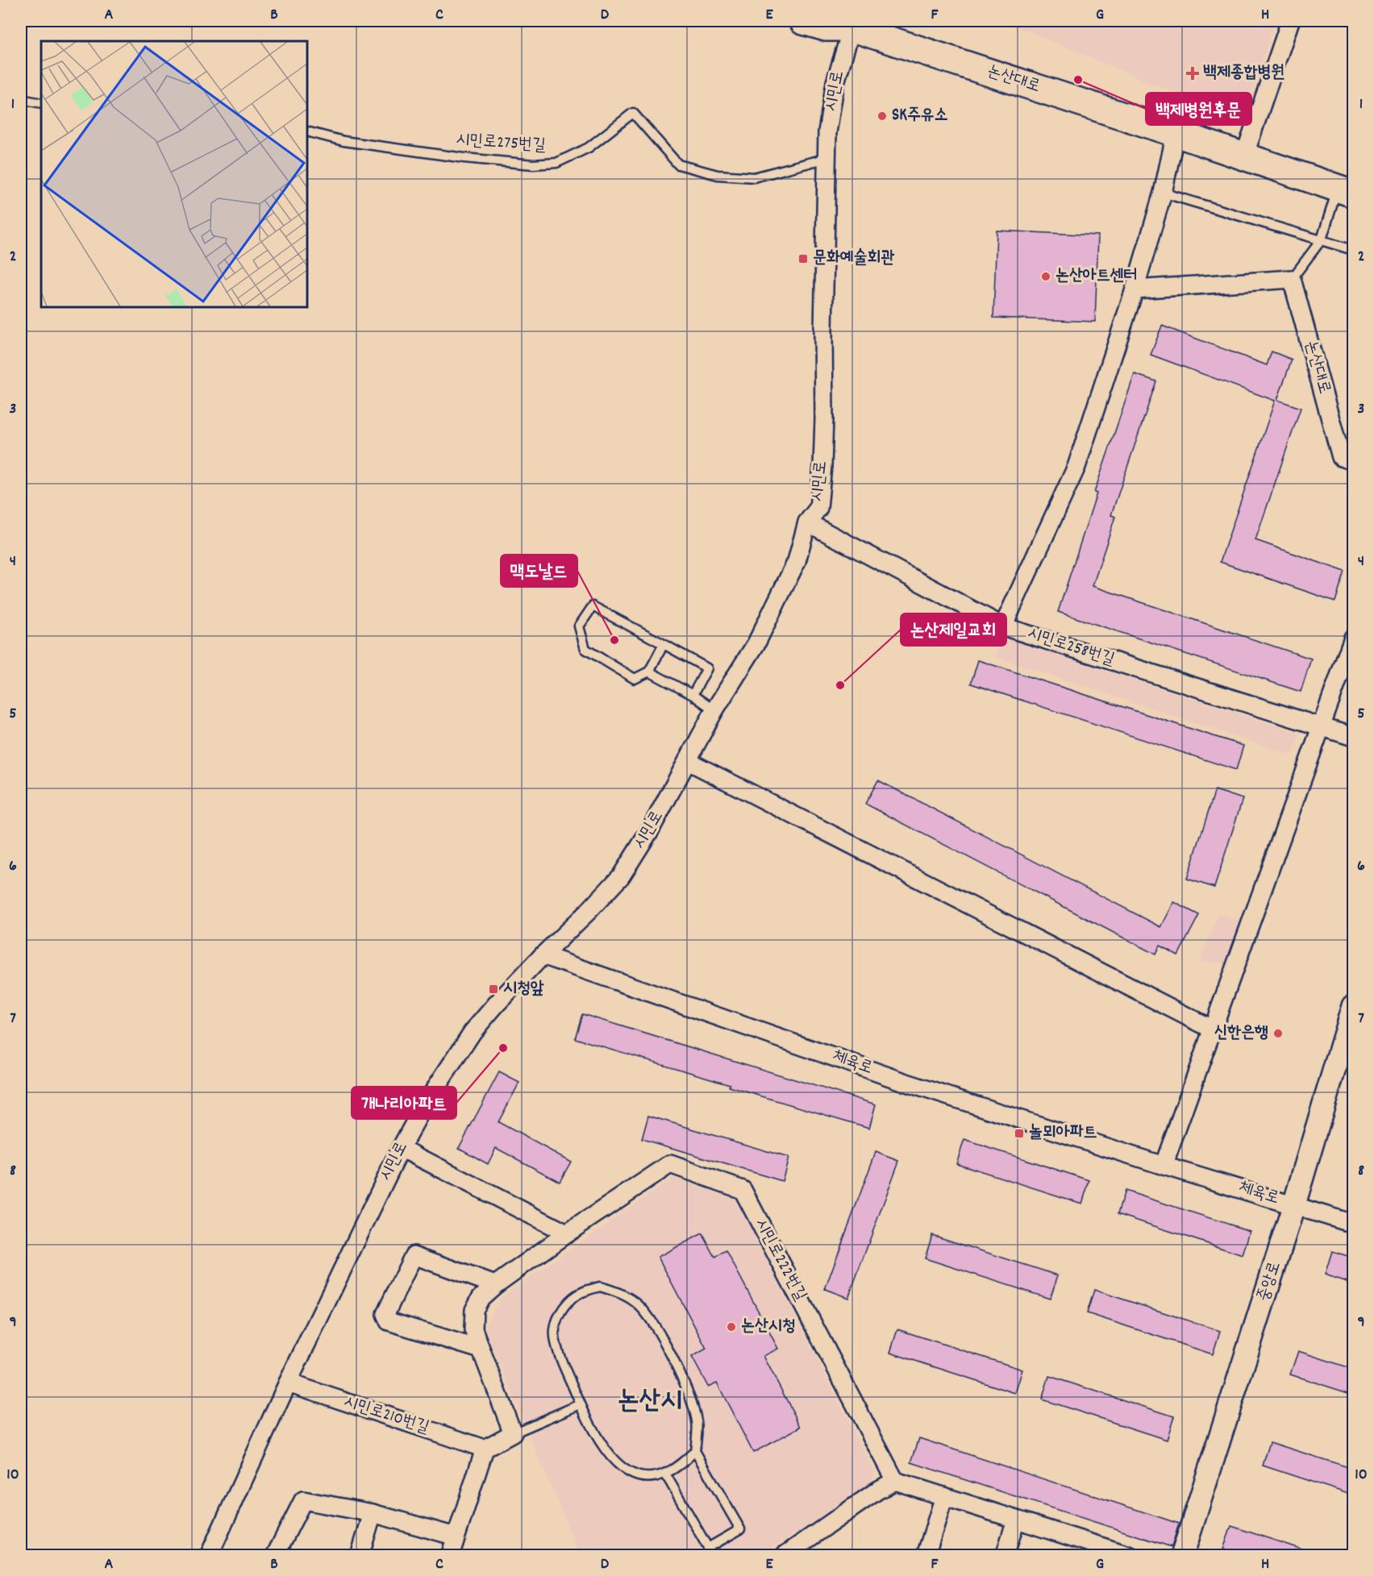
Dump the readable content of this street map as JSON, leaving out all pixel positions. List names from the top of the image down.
{
  "streets": {
    "main road": ["논산대로"],
    "street": [
      "시민로",
      "시민로258번길",
      "체육로",
      "시민로222번길",
      "중앙로",
      "시민로210번길"
    ],
    "lane": ["시민로275번길"]
  },
  "crossings": [
    ["논산대로", "시민로"],
    ["시민로", "시민로275번길"],
    ["시민로", "시민로258번길"],
    ["시민로", "체육로"],
    ["시민로", "시민로210번길"],
    ["체육로", "중앙로"]
  ],
  "districts": ["논산시"],
  "places": {
    "health": ["백제종합병원"],
    "other": [
      "백제병원후문",
      "SK주유소",
      "논산아트센터",
      "맥도날드",
      "논산제일교회",
      "신한은행",
      "개나리아파트",
      "논산시청"
    ],
    "transit": ["문화예술회관", "시청앞", "놀뫼아파트"]
  },
  "grid": {
    "columns": [
      "A",
      "B",
      "C",
      "D",
      "E",
      "F",
      "G",
      "H"
    ],
    "rows": [
      "1",
      "2",
      "3",
      "4",
      "5",
      "6",
      "7",
      "8",
      "9",
      "10"
    ]
  }
}
